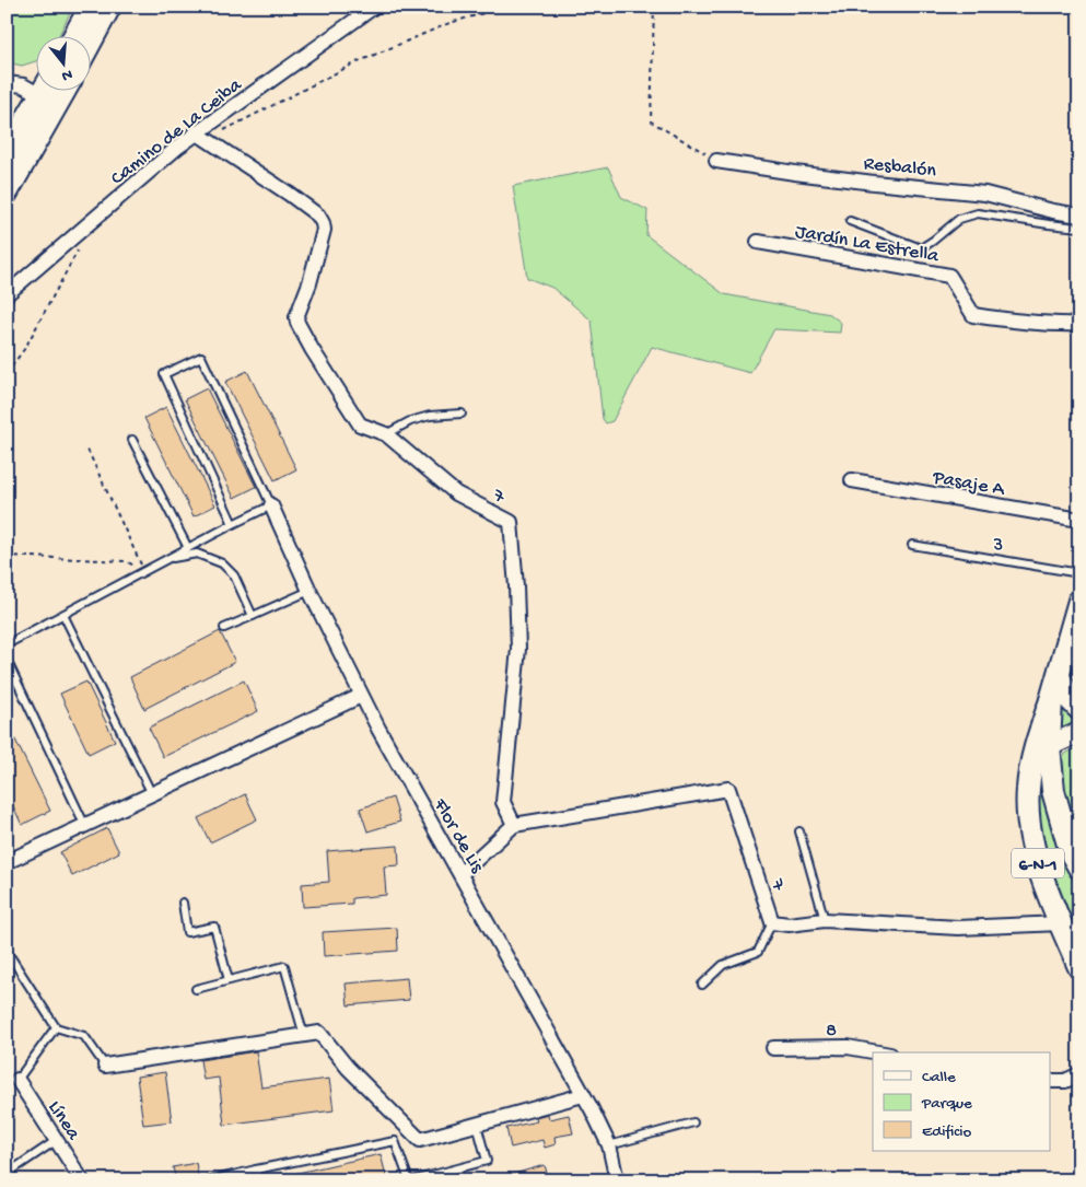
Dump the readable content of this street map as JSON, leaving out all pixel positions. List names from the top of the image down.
{
  "streets": {
    "main road": ["6-N-1"],
    "street": [
      "Camino de La Ceiba",
      "Resbalón",
      "Jardín La Estrella",
      "Pasaje A",
      "7",
      "Flor de Lis",
      "8",
      "Línea"
    ],
    "lane": ["3"]
  },
  "legend": ["Calle", "Parque", "Edificio"],
  "north": "bottom"
}
